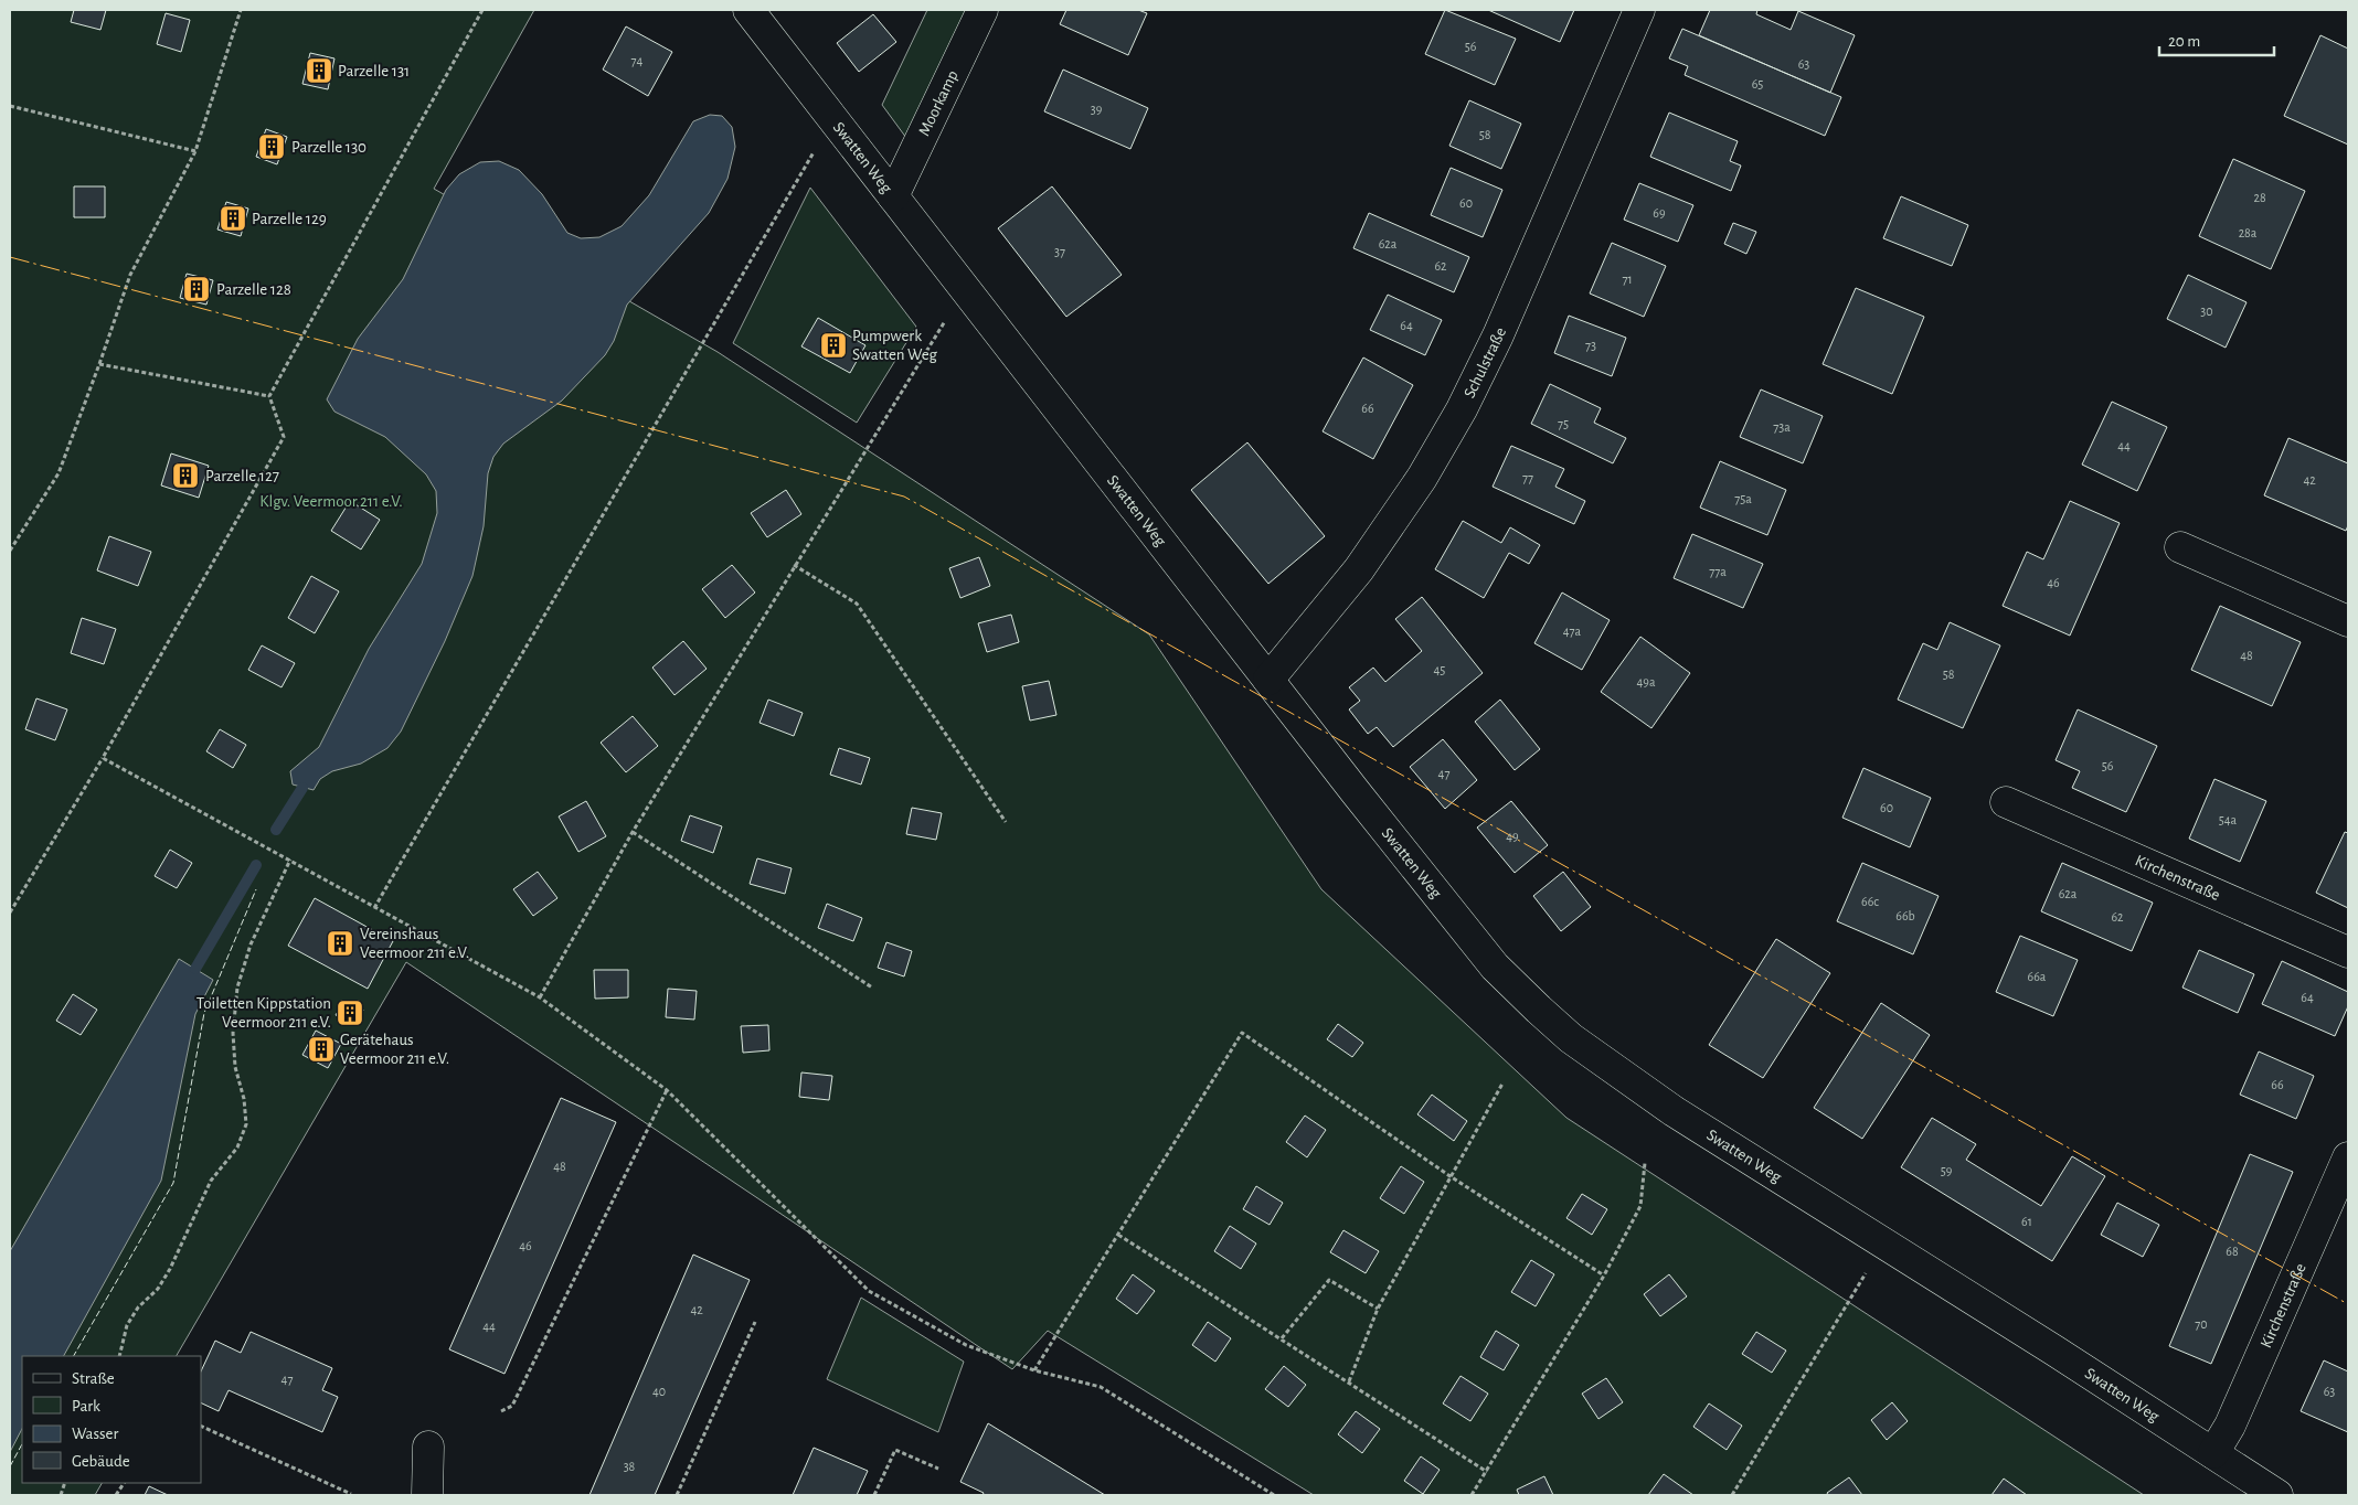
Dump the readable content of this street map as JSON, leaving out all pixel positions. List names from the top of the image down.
{
  "streets": {
    "street": [
      "Moorkamp",
      "Swatten Weg",
      "Schulstraße",
      "Kirchenstraße"
    ]
  },
  "crossings": [
    ["Moorkamp", "Swatten Weg"],
    ["Swatten Weg", "Schulstraße"],
    ["Swatten Weg", "Kirchenstraße"]
  ],
  "parks": ["Klgv. Veermoor 211 e.V."],
  "places": {
    "building": [
      "Parzelle 131",
      "Parzelle 130",
      "Parzelle 129",
      "Parzelle 128",
      "Pumpwerk Swatten Weg",
      "Parzelle 127",
      "Vereinshaus Veermoor 211 e.V.",
      "Toiletten Kippstation Veermoor 211 e.V.",
      "Gerätehaus Veermoor 211 e.V."
    ]
  },
  "house_numbers": [
    "56",
    "74",
    "63",
    "65",
    "39",
    "58",
    "28",
    "60",
    "69",
    "28a",
    "62a",
    "37",
    "62",
    "71",
    "30",
    "64",
    "73",
    "66",
    "75",
    "73a",
    "44",
    "77",
    "42",
    "75a",
    "77a",
    "46",
    "47a",
    "48",
    "45",
    "58",
    "49a",
    "56",
    "47",
    "60",
    "54a",
    "49",
    "62a",
    "66c",
    "66b",
    "62",
    "66a",
    "64",
    "66",
    "48",
    "59",
    "61",
    "46",
    "68",
    "42",
    "70",
    "44",
    "47",
    "40",
    "63",
    "38"
  ],
  "legend": [
    "Straße",
    "Park",
    "Wasser",
    "Gebäude"
  ],
  "scale_bar": "20 m"
}
